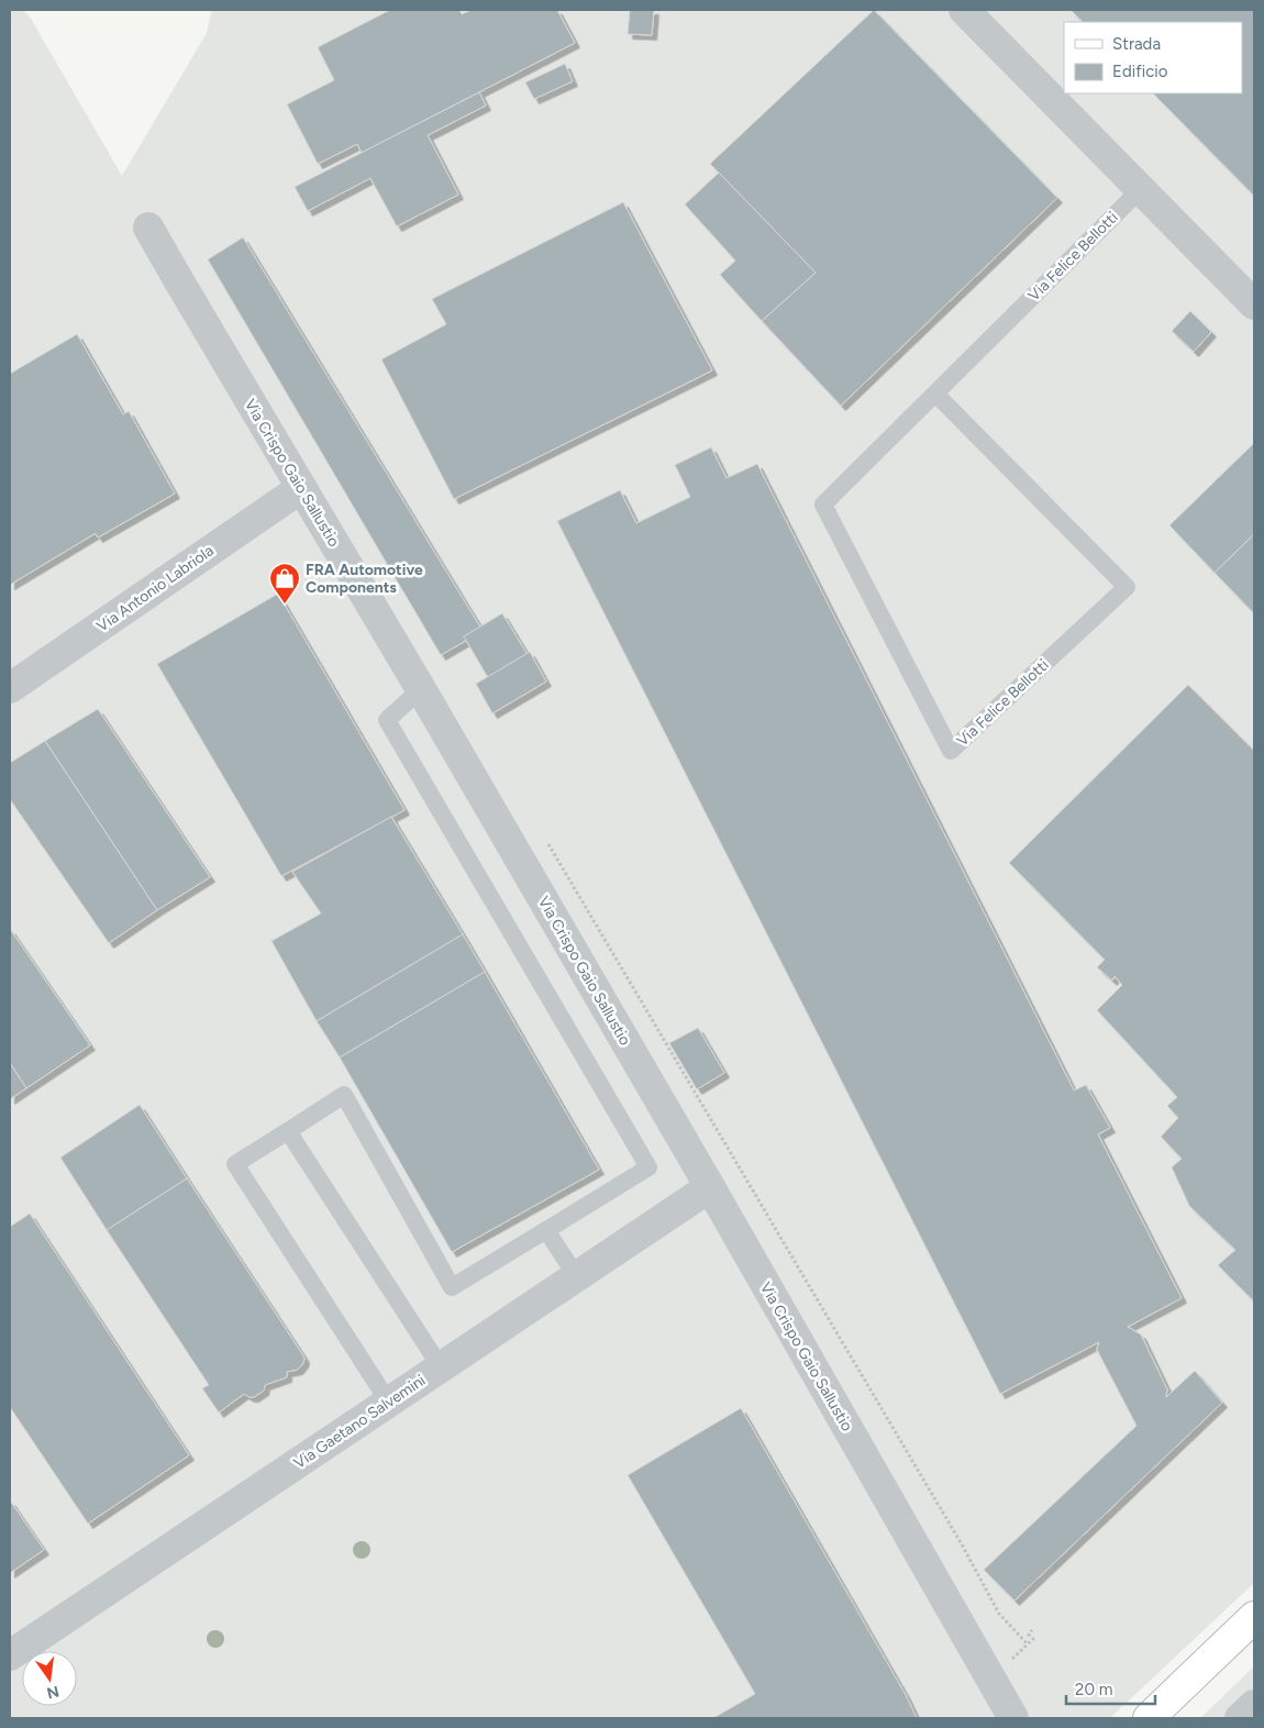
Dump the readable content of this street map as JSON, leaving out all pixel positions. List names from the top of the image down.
{
  "streets": {
    "street": ["Via Crispo Gaio Sallustio", "Via Antonio Labriola", "Via Gaetano Salvemini"],
    "lane": ["Via Felice Bellotti"]
  },
  "crossings": [
    ["Via Crispo Gaio Sallustio", "Via Antonio Labriola"],
    ["Via Crispo Gaio Sallustio", "Via Gaetano Salvemini"]
  ],
  "places": {
    "shop": ["FRA Automotive Components"]
  },
  "legend": ["Strada", "Edificio"],
  "scale_bar": "20 m",
  "north": "bottom"
}
